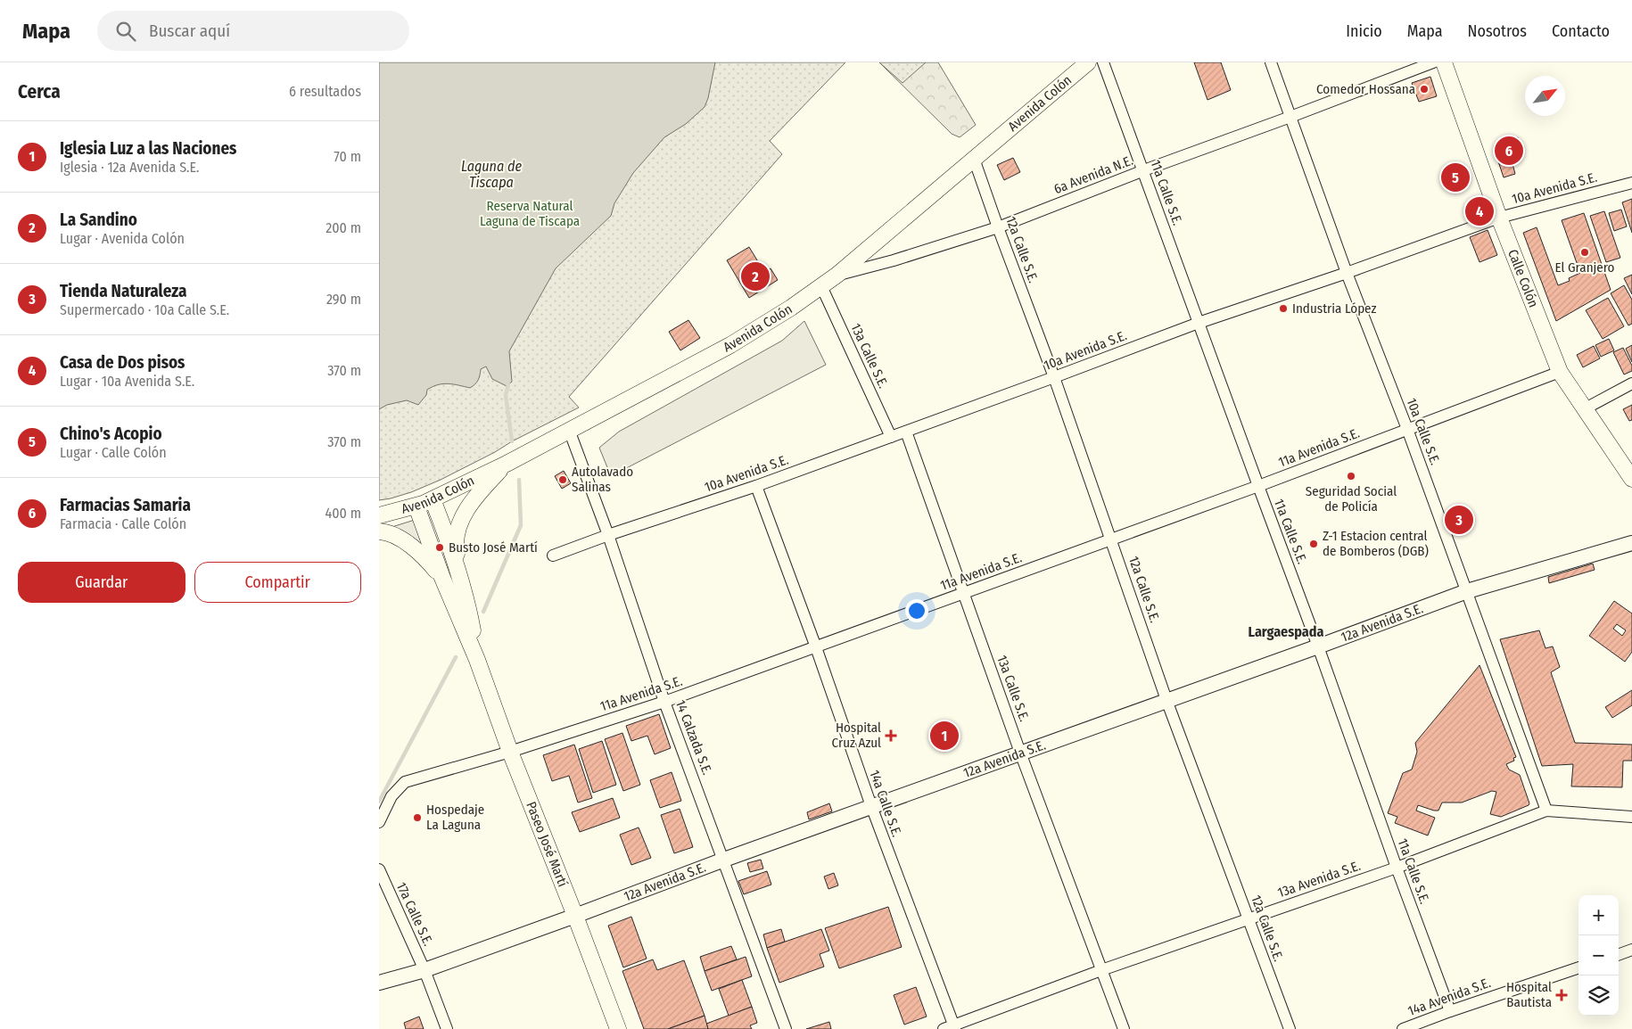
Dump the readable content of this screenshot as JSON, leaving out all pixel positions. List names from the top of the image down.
{
  "streets": {
    "main road": ["Avenida Colón", "Calle Colón", "Paseo José Martí"],
    "street": [
      "6a Avenida N.E.",
      "10a Avenida S.E.",
      "11a Calle S.E.",
      "12a Calle S.E.",
      "13a Calle S.E.",
      "10a Calle S.E.",
      "11a Avenida S.E.",
      "12a Avenida S.E.",
      "14 Calzada S.E.",
      "14a Calle S.E.",
      "13a Avenida S.E.",
      "17a Calle S.E.",
      "14a Avenida S.E."
    ]
  },
  "crossings": [
    ["Avenida Colón", "6a Avenida N.E."],
    ["Avenida Colón", "12a Calle S.E."],
    ["Avenida Colón", "13a Calle S.E."],
    ["Avenida Colón", "14 Calzada S.E."],
    ["Avenida Colón", "Paseo José Martí"],
    ["6a Avenida N.E.", "11a Calle S.E."],
    ["6a Avenida N.E.", "12a Calle S.E."],
    ["6a Avenida N.E.", "10a Calle S.E."],
    ["10a Avenida S.E.", "11a Calle S.E."],
    ["10a Avenida S.E.", "12a Calle S.E."],
    ["10a Avenida S.E.", "Calle Colón"],
    ["10a Avenida S.E.", "13a Calle S.E."],
    ["10a Avenida S.E.", "10a Calle S.E."],
    ["10a Avenida S.E.", "14 Calzada S.E."],
    ["10a Avenida S.E.", "14a Calle S.E."],
    ["11a Calle S.E.", "11a Avenida S.E."],
    ["11a Calle S.E.", "12a Avenida S.E."],
    ["11a Calle S.E.", "13a Avenida S.E."],
    ["11a Calle S.E.", "14a Avenida S.E."],
    ["12a Calle S.E.", "11a Avenida S.E."],
    ["12a Calle S.E.", "12a Avenida S.E."],
    ["12a Calle S.E.", "13a Avenida S.E."],
    ["Calle Colón", "11a Avenida S.E."],
    ["13a Calle S.E.", "11a Avenida S.E."],
    ["13a Calle S.E.", "12a Avenida S.E."],
    ["13a Calle S.E.", "13a Avenida S.E."],
    ["10a Calle S.E.", "11a Avenida S.E."],
    ["10a Calle S.E.", "12a Avenida S.E."],
    ["10a Calle S.E.", "13a Avenida S.E."],
    ["11a Avenida S.E.", "14 Calzada S.E."],
    ["11a Avenida S.E.", "14a Calle S.E."],
    ["11a Avenida S.E.", "Paseo José Martí"],
    ["12a Avenida S.E.", "14 Calzada S.E."],
    ["12a Avenida S.E.", "14a Calle S.E."],
    ["12a Avenida S.E.", "Paseo José Martí"],
    ["12a Avenida S.E.", "17a Calle S.E."],
    ["14a Calle S.E.", "13a Avenida S.E."]
  ],
  "districts": ["Largaespada"],
  "water": ["Laguna de Tiscapa"],
  "parks": ["Reserva Natural Laguna de Tiscapa"],
  "places": {
    "other": [
      "Comedor Hossana",
      "El Granjero",
      "Industria López",
      "Seguridad Social de Policía",
      "Autolavado Salinas",
      "Z-1 Estacion central de Bomberos (DGB)",
      "Busto José Martí",
      "Hospedaje La Laguna"
    ],
    "health": ["Hospital Cruz Azul", "Hospital Bautista"]
  },
  "north": "top right",
  "page": {
    "header": "Mapa",
    "search": "Buscar aquí",
    "nav": [
      "Inicio",
      "Mapa",
      "Nosotros",
      "Contacto"
    ],
    "heading": ["Cerca", "6 resultados"],
    "list": [
      {
        "mark": "1",
        "name": "Iglesia Luz a las Naciones",
        "note": "Iglesia · 12a Avenida S.E.",
        "value": "70 m"
      },
      {
        "mark": "2",
        "name": "La Sandino",
        "note": "Lugar · Avenida Colón",
        "value": "200 m"
      },
      {
        "mark": "3",
        "name": "Tienda Naturaleza",
        "note": "Supermercado · 10a Calle S.E.",
        "value": "290 m"
      },
      {
        "mark": "4",
        "name": "Casa de Dos pisos",
        "note": "Lugar · 10a Avenida S.E.",
        "value": "370 m"
      },
      {
        "mark": "5",
        "name": "Chino's Acopio",
        "note": "Lugar · Calle Colón",
        "value": "370 m"
      },
      {
        "mark": "6",
        "name": "Farmacias Samaria",
        "note": "Farmacia · Calle Colón",
        "value": "400 m"
      }
    ],
    "pins": [
      "6",
      "5",
      "4",
      "2",
      "3",
      "1"
    ],
    "buttons": ["Guardar", "Compartir"],
    "map_buttons": ["+", "−"]
  }
}
